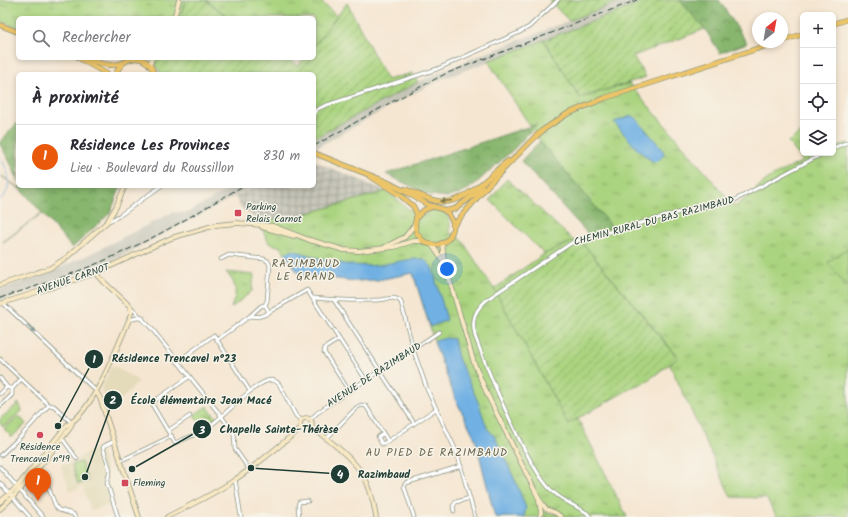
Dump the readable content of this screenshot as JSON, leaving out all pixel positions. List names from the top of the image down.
{
  "streets": {
    "street": ["CHEMIN RURAL DU BAS RAZIMBAUD", "AVENUE CARNOT", "AVENUE DE RAZIMBAUD"]
  },
  "districts": ["RAZIMBAUD LE GRAND", "AU PIED DE RAZIMBAUD"],
  "places": {
    "transit": ["Parking Relais Carnot", "Fleming"],
    "other": [
      "Résidence Trencavel n°23",
      "Résidence Trencavel n°19",
      "Razimbaud",
      "Chapelle Sainte-Thérèse",
      "École élémentaire Jean Macé"
    ]
  },
  "north": "top right",
  "page": {
    "map_buttons": ["+", "−"],
    "search": "Rechercher",
    "heading": "À proximité",
    "list": [
      {
        "mark": "1",
        "name": "Résidence Les Provinces",
        "note": "Lieu · Boulevard du Roussillon",
        "value": "830 m"
      }
    ],
    "pins": "1"
  }
}
